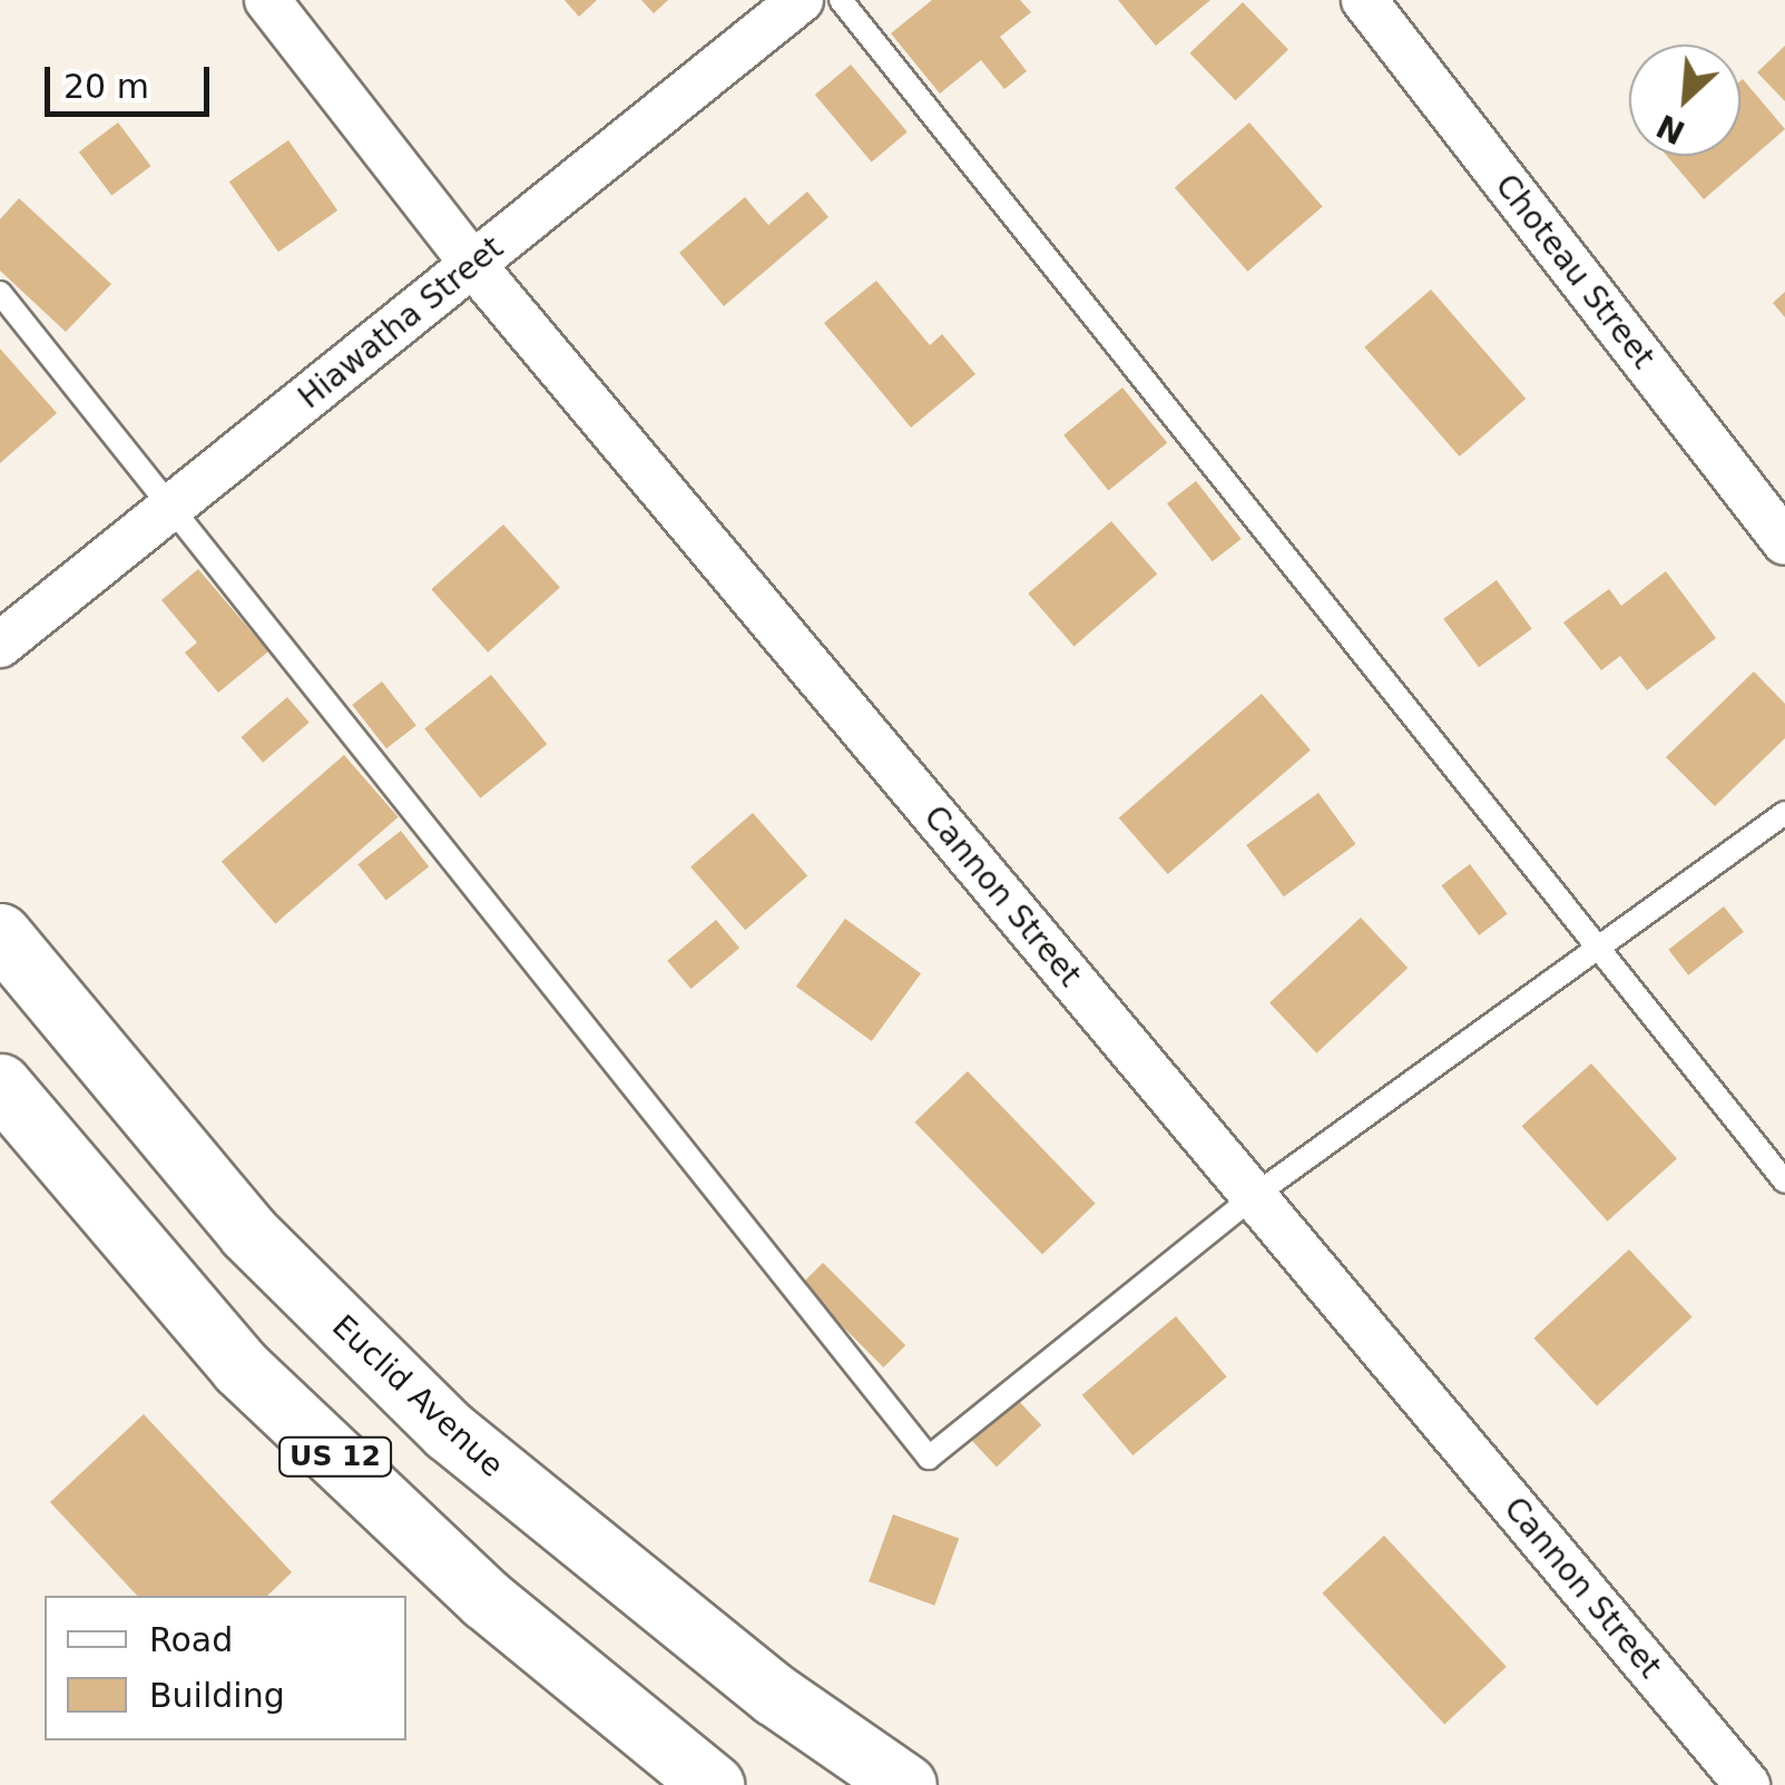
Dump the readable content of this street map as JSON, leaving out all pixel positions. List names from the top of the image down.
{
  "streets": {
    "highway": ["Euclid Avenue", "US 12"],
    "street": ["Choteau Street", "Hiawatha Street", "Cannon Street"]
  },
  "crossings": [
    ["Hiawatha Street", "Cannon Street"]
  ],
  "legend": ["Road", "Building"],
  "scale_bar": "20 m",
  "north": "bottom left"
}
